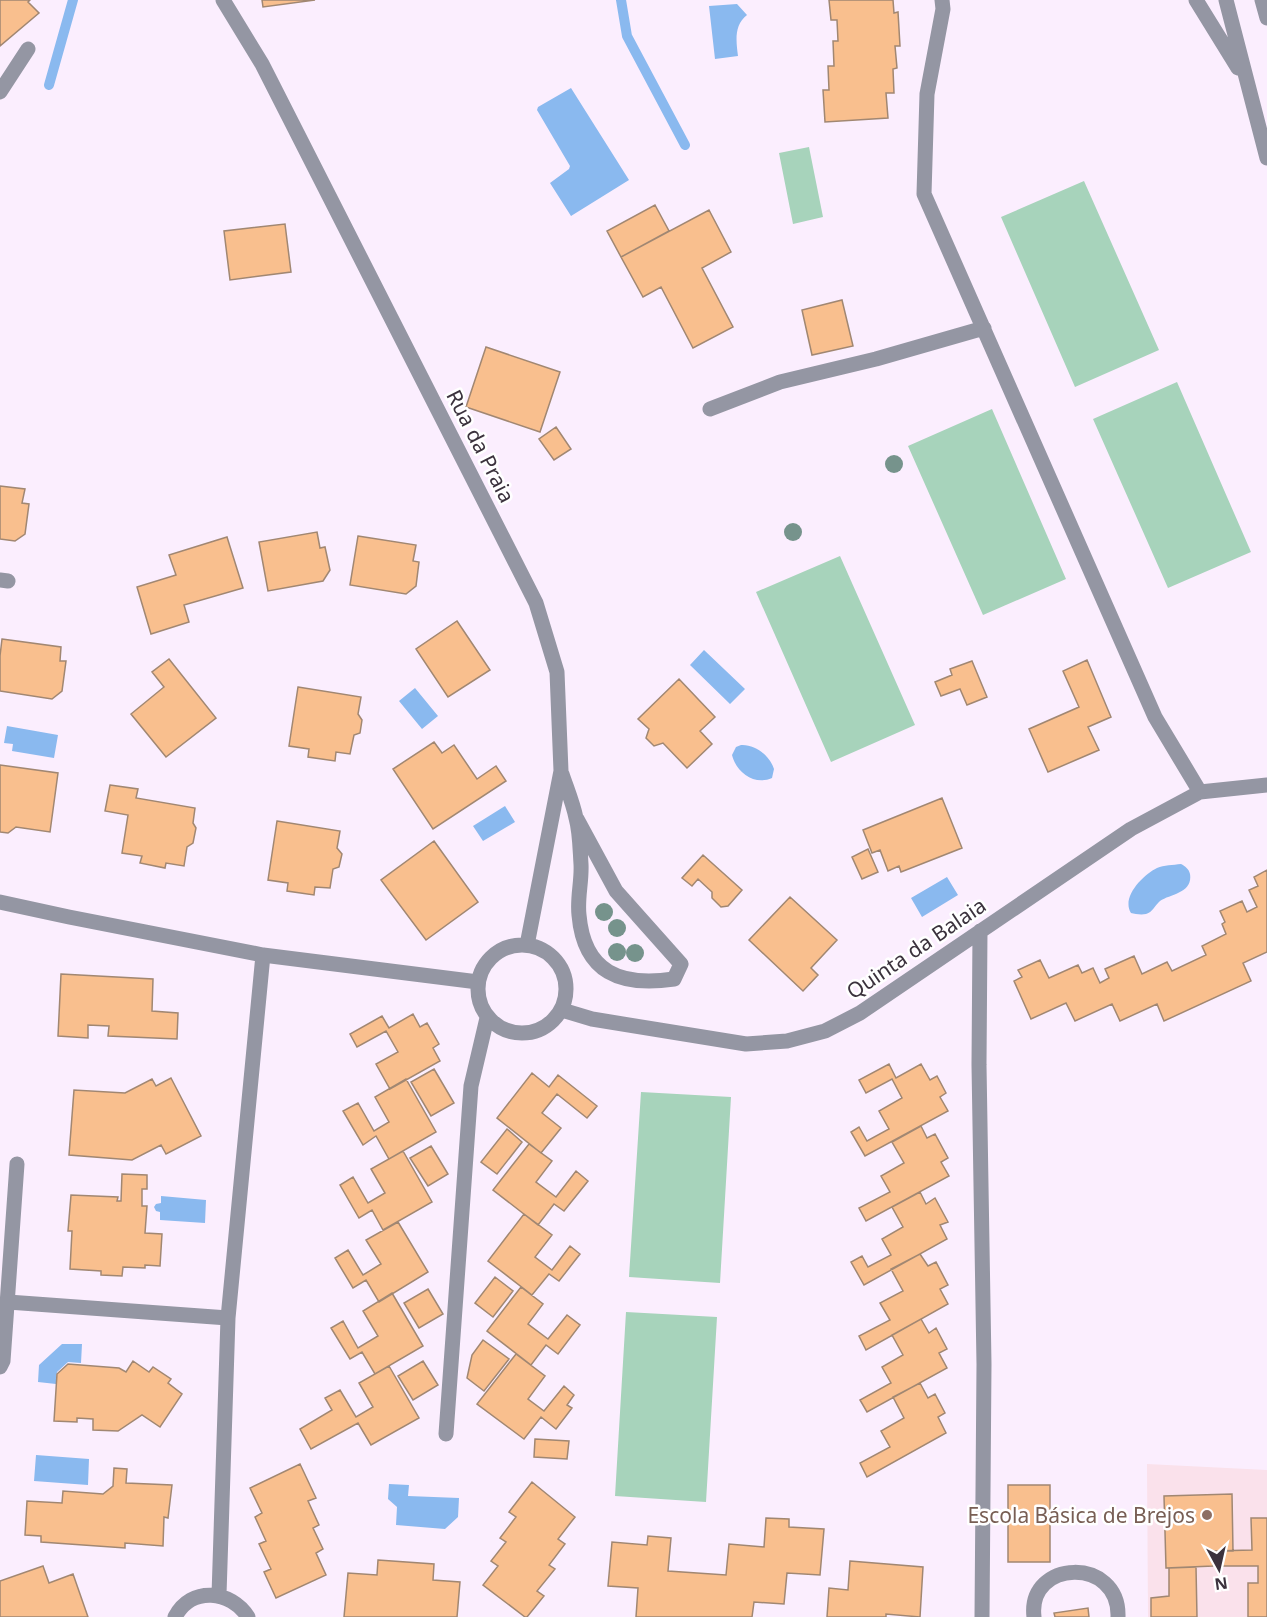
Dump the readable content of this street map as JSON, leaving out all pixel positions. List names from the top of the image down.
{
  "streets": {
    "street": ["Rua da Praia", "Quinta da Balaia"]
  },
  "crossings": [
    ["Rua da Praia", "Quinta da Balaia"]
  ],
  "places": ["Escola Básica de Brejos"],
  "north": "bottom"
}
